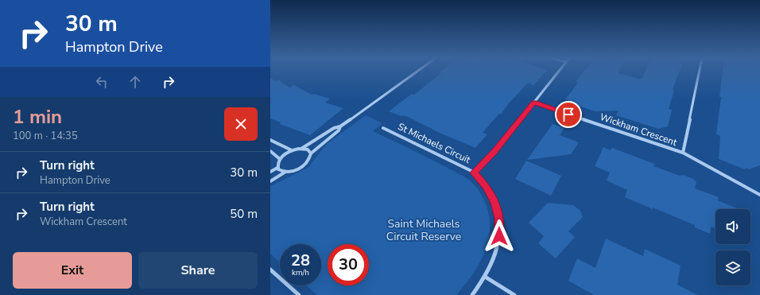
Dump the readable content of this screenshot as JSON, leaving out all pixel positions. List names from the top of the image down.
{
  "streets": {
    "street": ["Wickham Crescent", "St Michaels Circuit"]
  },
  "parks": ["Saint Michaels Circuit Reserve"],
  "page": {
    "turn": ["30 m", "Hampton Drive"],
    "heading": ["1 min", "100 m · 14:35"],
    "list": [
      {
        "name": "Turn right",
        "note": "Hampton Drive",
        "value": "30 m"
      },
      {
        "name": "Turn right",
        "note": "Wickham Crescent",
        "value": "50 m"
      }
    ],
    "speed": "28 km/h",
    "limit": "30",
    "buttons": ["Exit", "Share"]
  }
}
